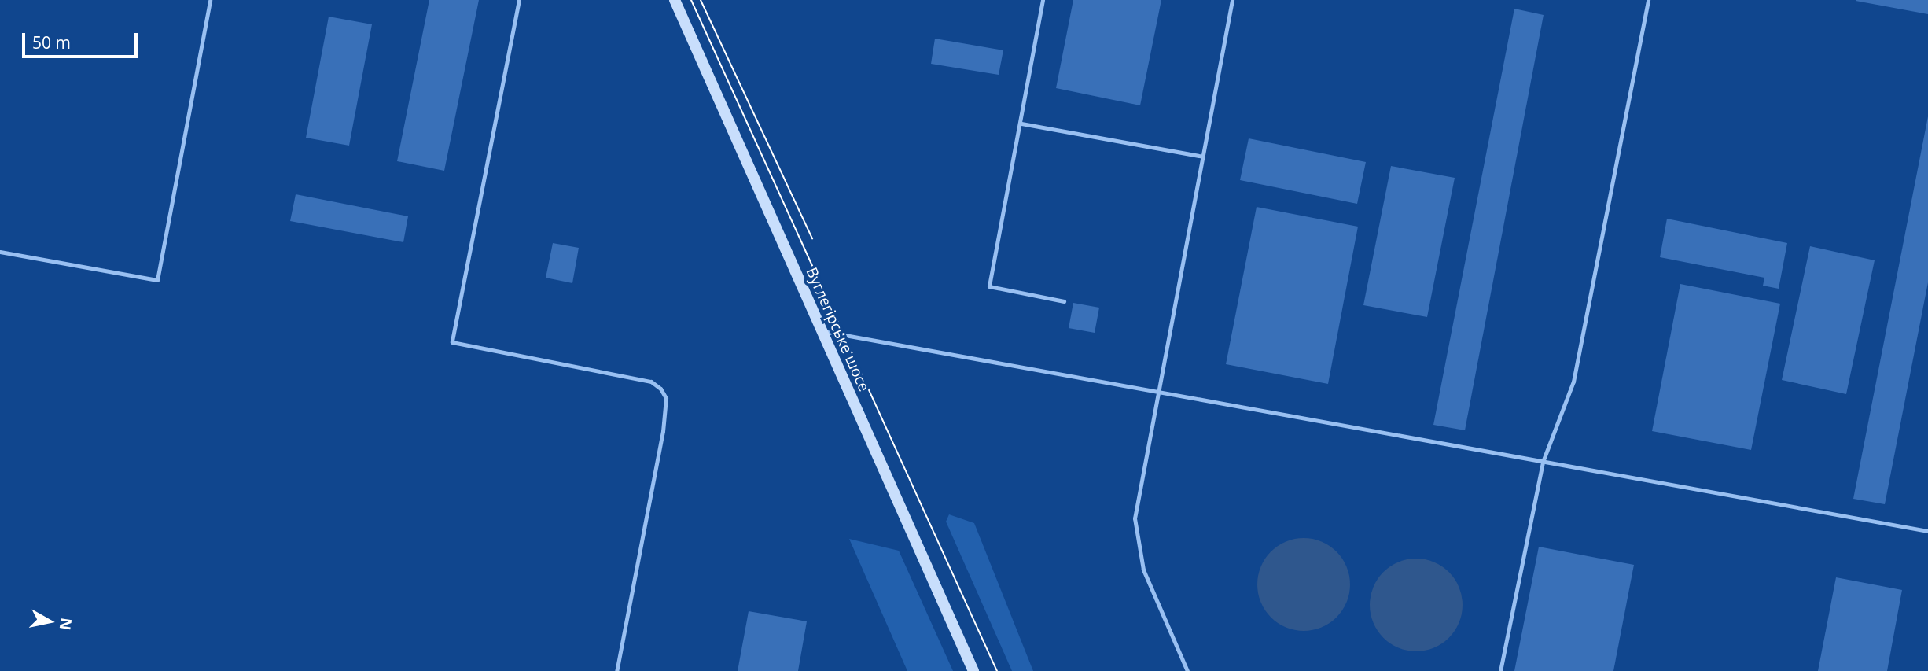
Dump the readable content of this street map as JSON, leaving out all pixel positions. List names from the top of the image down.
{
  "streets": {
    "street": ["Вуглегірське шосе"]
  },
  "scale_bar": "50 m",
  "north": "right"
}
